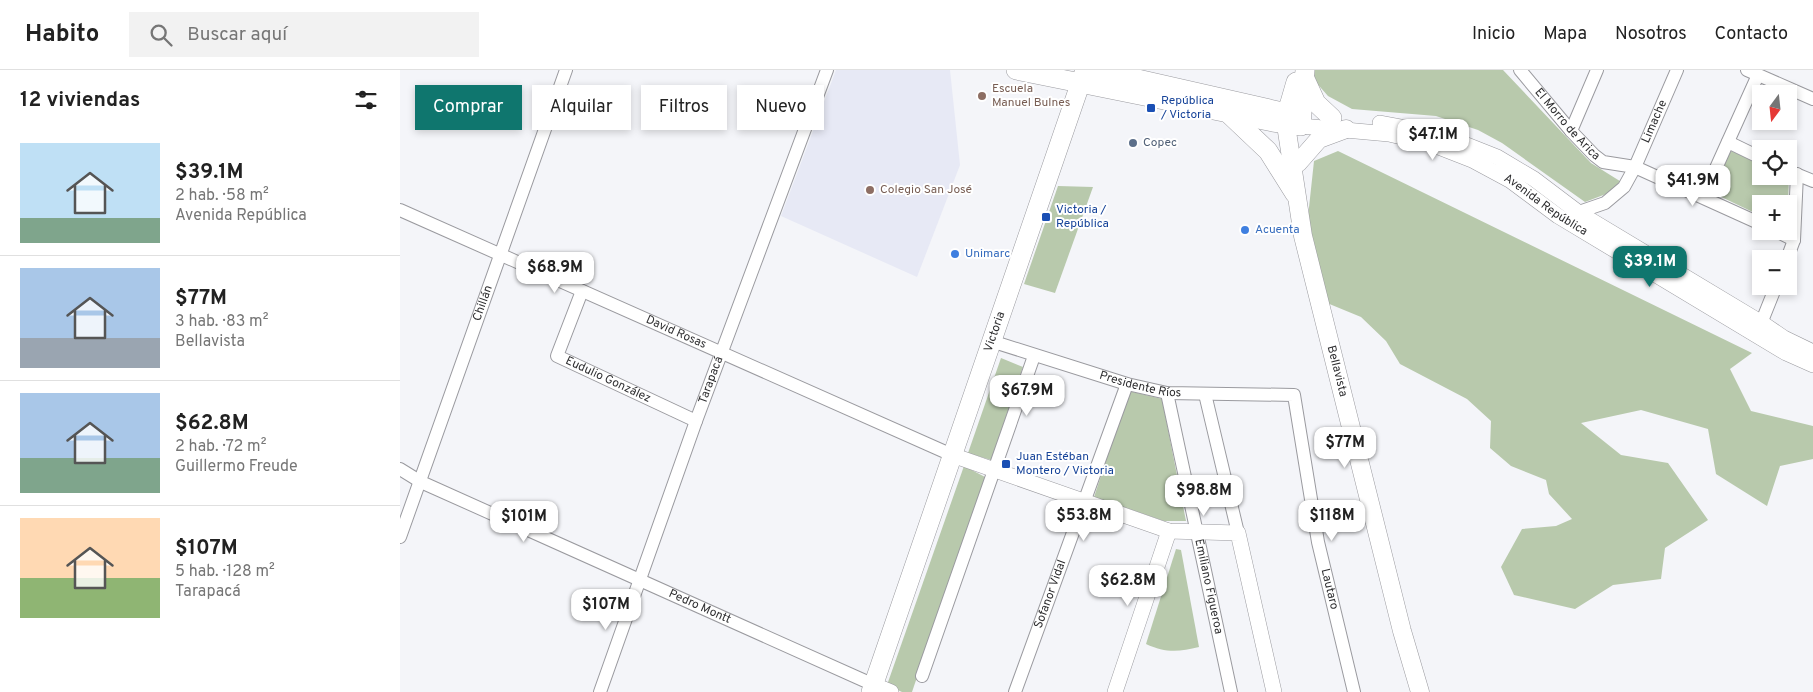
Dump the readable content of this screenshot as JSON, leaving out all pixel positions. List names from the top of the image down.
{
  "streets": {
    "main road": ["Avenida República", "Victoria", "Bellavista"],
    "street": [
      "Limache",
      "El Morro de Arica",
      "Chillán",
      "David Rosas",
      "Eudulio González",
      "Tarapacá",
      "Presidente Ríos",
      "Emiliano Figueroa",
      "Lautaro",
      "Sofanor Vidal",
      "Pedro Montt"
    ]
  },
  "crossings": [
    ["Limache", "El Morro de Arica"],
    ["Limache", "Avenida República"],
    ["Avenida República", "Victoria"],
    ["Avenida República", "Bellavista"],
    ["Chillán", "David Rosas"],
    ["Chillán", "Pedro Montt"],
    ["Victoria", "David Rosas"],
    ["Victoria", "Presidente Ríos"],
    ["Victoria", "Pedro Montt"],
    ["David Rosas", "Eudulio González"],
    ["David Rosas", "Tarapacá"],
    ["Eudulio González", "Tarapacá"],
    ["Tarapacá", "Pedro Montt"],
    ["Presidente Ríos", "Emiliano Figueroa"],
    ["Presidente Ríos", "Lautaro"],
    ["Presidente Ríos", "Sofanor Vidal"]
  ],
  "places": {
    "other": [
      "Escuela Manuel Bulnes",
      "Copec",
      "Colegio San José",
      "Acuenta",
      "Unimarc"
    ],
    "transit": ["República / Victoria", "Victoria / República", "Juan Estéban Montero / Victoria"]
  },
  "north": "bottom",
  "page": {
    "header": "Habito",
    "search": "Buscar aquí",
    "nav": [
      "Inicio",
      "Mapa",
      "Nosotros",
      "Contacto"
    ],
    "heading": "12 viviendas",
    "map_buttons": ["+", "−"],
    "chip": [
      "Comprar",
      "Alquilar",
      "Filtros",
      "Nuevo"
    ],
    "price": [
      "$47.1M",
      "$41.9M",
      "$39.1M",
      "$68.9M",
      "$67.9M",
      "$77M",
      "$98.8M",
      "$53.8M",
      "$118M",
      "$101M",
      "$62.8M",
      "$107M"
    ],
    "list": [
      {
        "name": "$39.1M",
        "note": "2 hab. · 58 m² · Avenida República"
      },
      {
        "name": "$77M",
        "note": "3 hab. · 83 m² · Bellavista"
      },
      {
        "name": "$62.8M",
        "note": "2 hab. · 72 m² · Guillermo Freude"
      },
      {
        "name": "$107M",
        "note": "5 hab. · 128 m² · Tarapacá"
      }
    ]
  }
}
